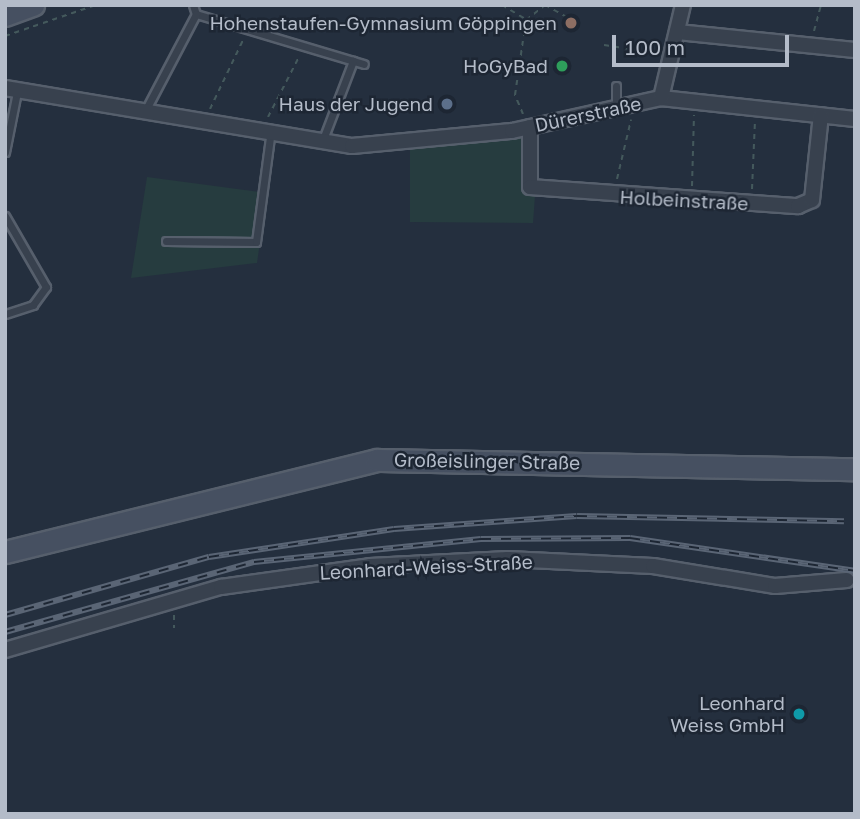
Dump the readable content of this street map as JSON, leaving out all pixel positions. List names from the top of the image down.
{
  "streets": {
    "main road": ["Großeislinger Straße"],
    "street": ["Dürerstraße", "Holbeinstraße", "Leonhard-Weiss-Straße"]
  },
  "crossings": [
    ["Dürerstraße", "Holbeinstraße"]
  ],
  "places": [
    "Hohenstaufen-Gymnasium Göppingen",
    "HoGyBad",
    "Haus der Jugend",
    "Leonhard Weiss GmbH"
  ],
  "scale_bar": "100 m"
}
